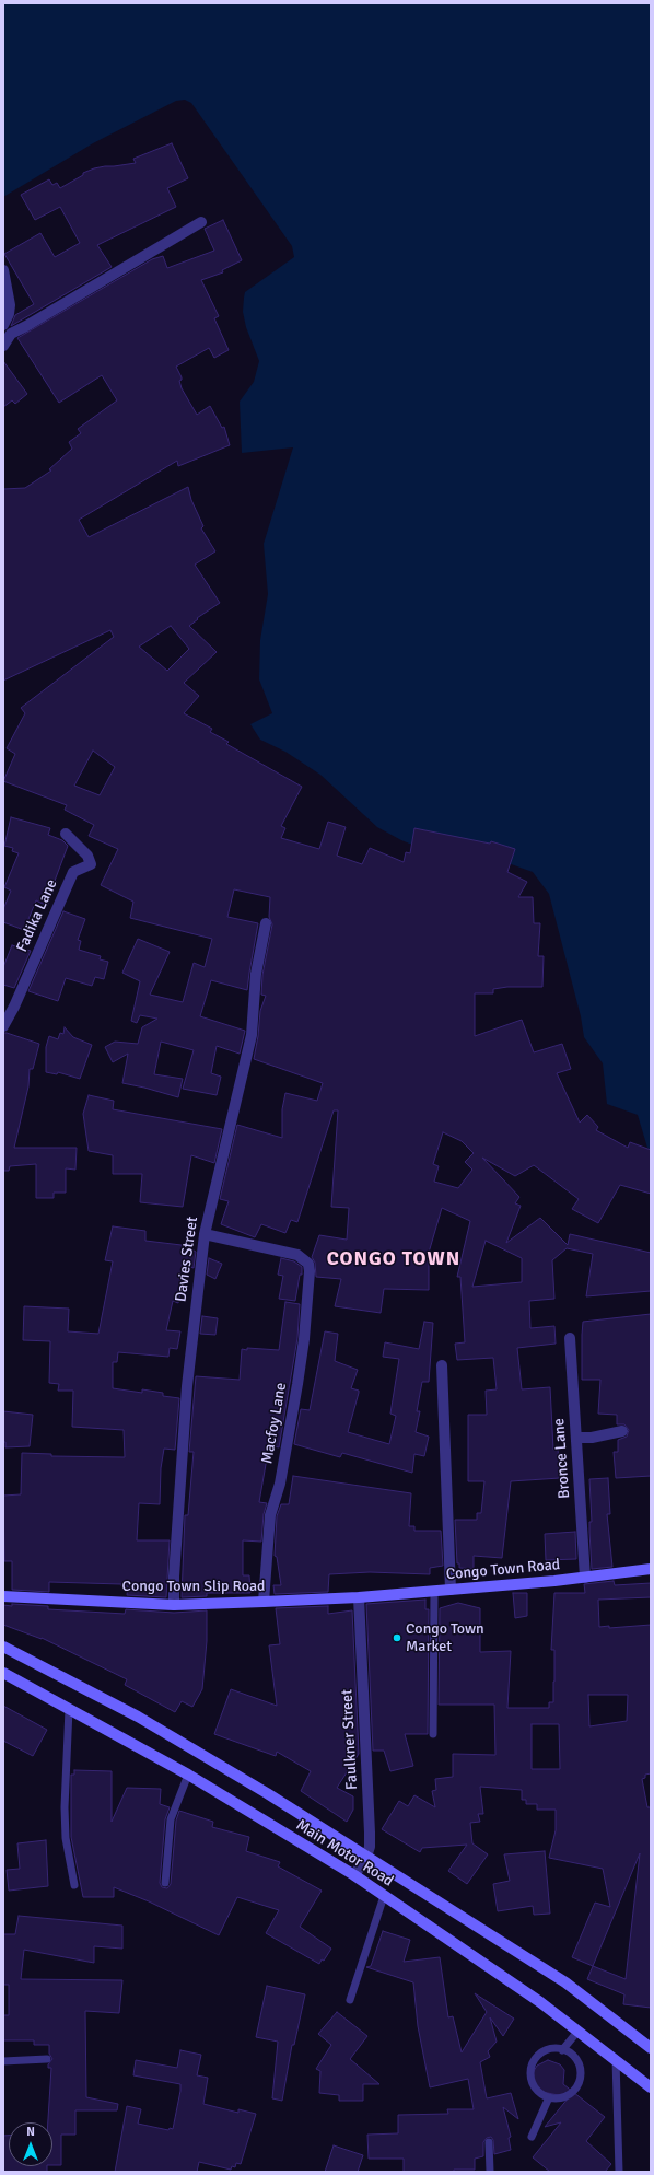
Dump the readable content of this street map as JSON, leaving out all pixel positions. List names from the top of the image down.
{
  "streets": {
    "main road": ["Congo Town Road", "Congo Town Slip Road", "Main Motor Road"],
    "street": [
      "Fadika Lane",
      "Davies Street",
      "Macfoy Lane",
      "Bronce Lane",
      "Faulkner Street"
    ]
  },
  "crossings": [
    ["Davies Street", "Macfoy Lane"],
    ["Davies Street", "Congo Town Slip Road"],
    ["Macfoy Lane", "Congo Town Slip Road"],
    ["Bronce Lane", "Congo Town Road"],
    ["Congo Town Road", "Congo Town Slip Road"],
    ["Congo Town Road", "Faulkner Street"],
    ["Congo Town Slip Road", "Faulkner Street"],
    ["Faulkner Street", "Main Motor Road"]
  ],
  "districts": ["CONGO TOWN"],
  "places": ["Congo Town Market"],
  "north": "top"
}
